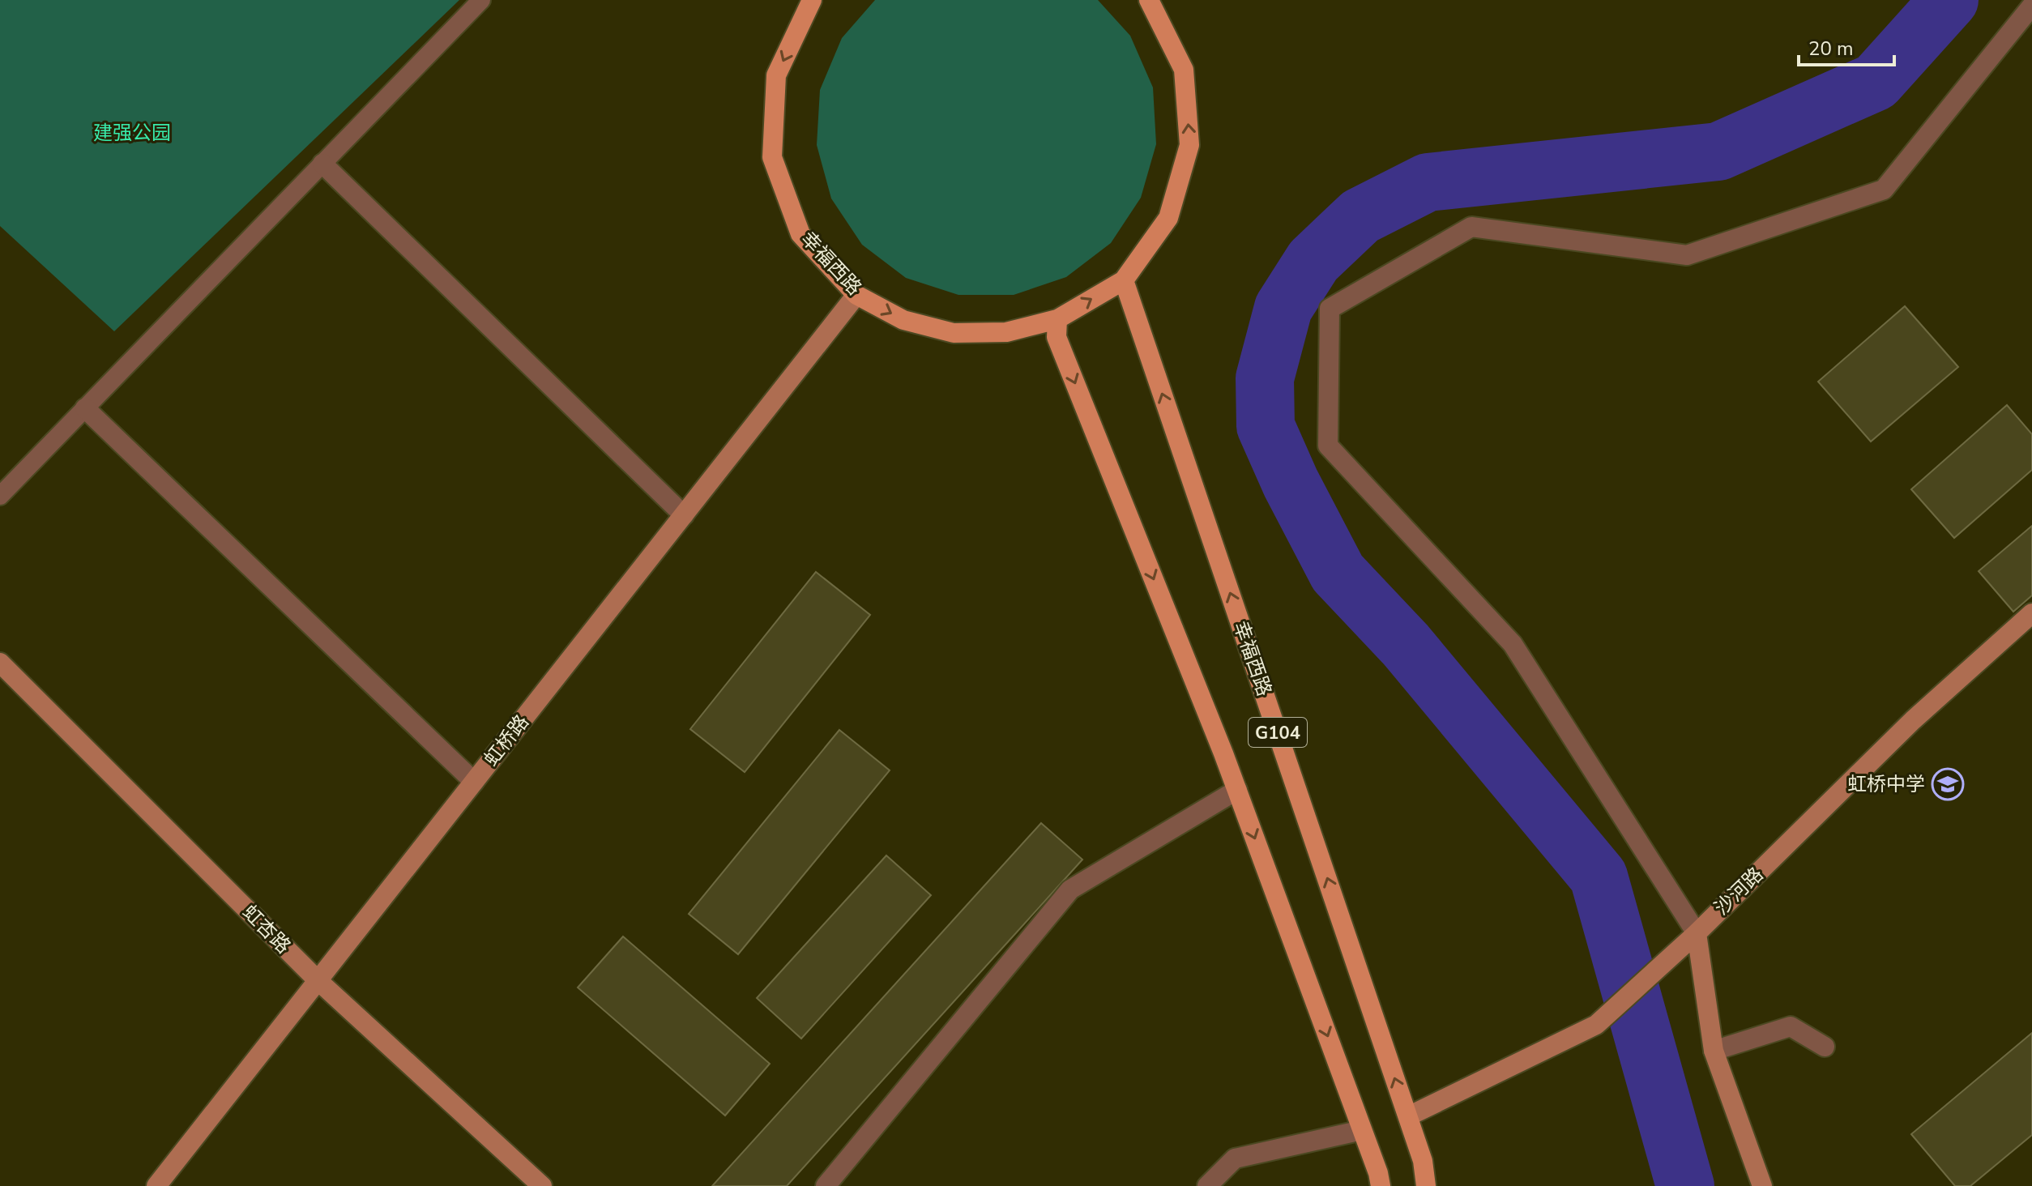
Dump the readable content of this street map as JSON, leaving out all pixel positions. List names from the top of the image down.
{
  "streets": {
    "main road": ["幸福西路", "G104"],
    "street": ["虹桥路", "沙河路", "虹杏路"]
  },
  "crossings": [
    ["幸福西路", "G104"],
    ["幸福西路", "虹桥路"],
    ["幸福西路", "沙河路"],
    ["虹桥路", "虹杏路"]
  ],
  "parks": ["建强公园"],
  "places": {
    "school or university": ["虹桥中学"]
  },
  "scale_bar": "20 m"
}
